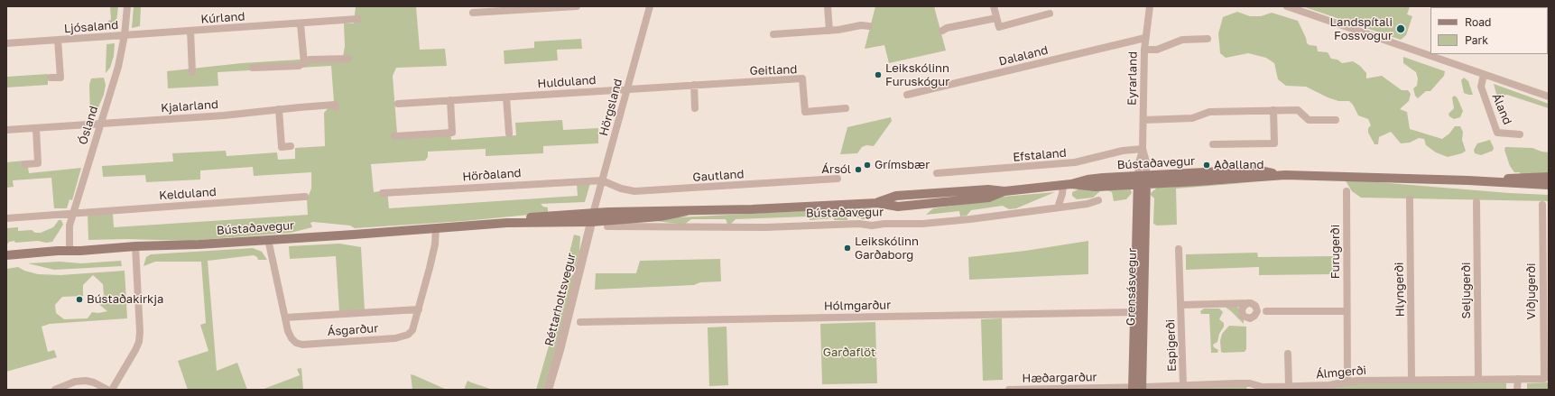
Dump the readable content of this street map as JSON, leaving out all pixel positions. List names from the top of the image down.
{
  "streets": {
    "main road": ["Bústaðavegur", "Grensásvegur"],
    "street": [
      "Kúrland",
      "Ljósaland",
      "Dalaland",
      "Geitland",
      "Eyrarland",
      "Hulduland",
      "Kjalarland",
      "Hörgsland",
      "Áland",
      "Ósland",
      "Efstaland",
      "Hörðaland",
      "Gautland",
      "Kelduland",
      "Furugerði",
      "Hlyngerði",
      "Seljugerði",
      "Viðjugerði",
      "Réttarholtsvegur",
      "Hólmgarður",
      "Ásgarður",
      "Espigerði",
      "Álmgerði",
      "Hæðargarður"
    ]
  },
  "crossings": [
    ["Kúrland", "Ljósaland"],
    ["Kúrland", "Ósland"],
    ["Ljósaland", "Ósland"],
    ["Dalaland", "Eyrarland"],
    ["Geitland", "Hulduland"],
    ["Geitland", "Hörgsland"],
    ["Eyrarland", "Efstaland"],
    ["Eyrarland", "Bústaðavegur"],
    ["Eyrarland", "Grensásvegur"],
    ["Hulduland", "Hörgsland"],
    ["Kjalarland", "Ósland"],
    ["Hörgsland", "Bústaðavegur"],
    ["Hörgsland", "Hörðaland"],
    ["Hörgsland", "Gautland"],
    ["Hörgsland", "Réttarholtsvegur"],
    ["Ósland", "Bústaðavegur"],
    ["Ósland", "Kelduland"],
    ["Bústaðavegur", "Grensásvegur"],
    ["Bústaðavegur", "Réttarholtsvegur"],
    ["Bústaðavegur", "Ásgarður"],
    ["Hörðaland", "Gautland"],
    ["Furugerði", "Álmgerði"],
    ["Grensásvegur", "Hólmgarður"],
    ["Grensásvegur", "Álmgerði"],
    ["Grensásvegur", "Hæðargarður"],
    ["Hlyngerði", "Álmgerði"],
    ["Seljugerði", "Álmgerði"],
    ["Viðjugerði", "Álmgerði"],
    ["Espigerði", "Álmgerði"],
    ["Álmgerði", "Hæðargarður"]
  ],
  "parks": ["Garðaflöt"],
  "places": [
    "Landspítali Fossvogur",
    "Leikskólinn Furuskógur",
    "Grímsbær",
    "Aðalland",
    "Ársól",
    "Leikskólinn Garðaborg",
    "Bústaðakirkja"
  ],
  "legend": ["Road", "Park"]
}
